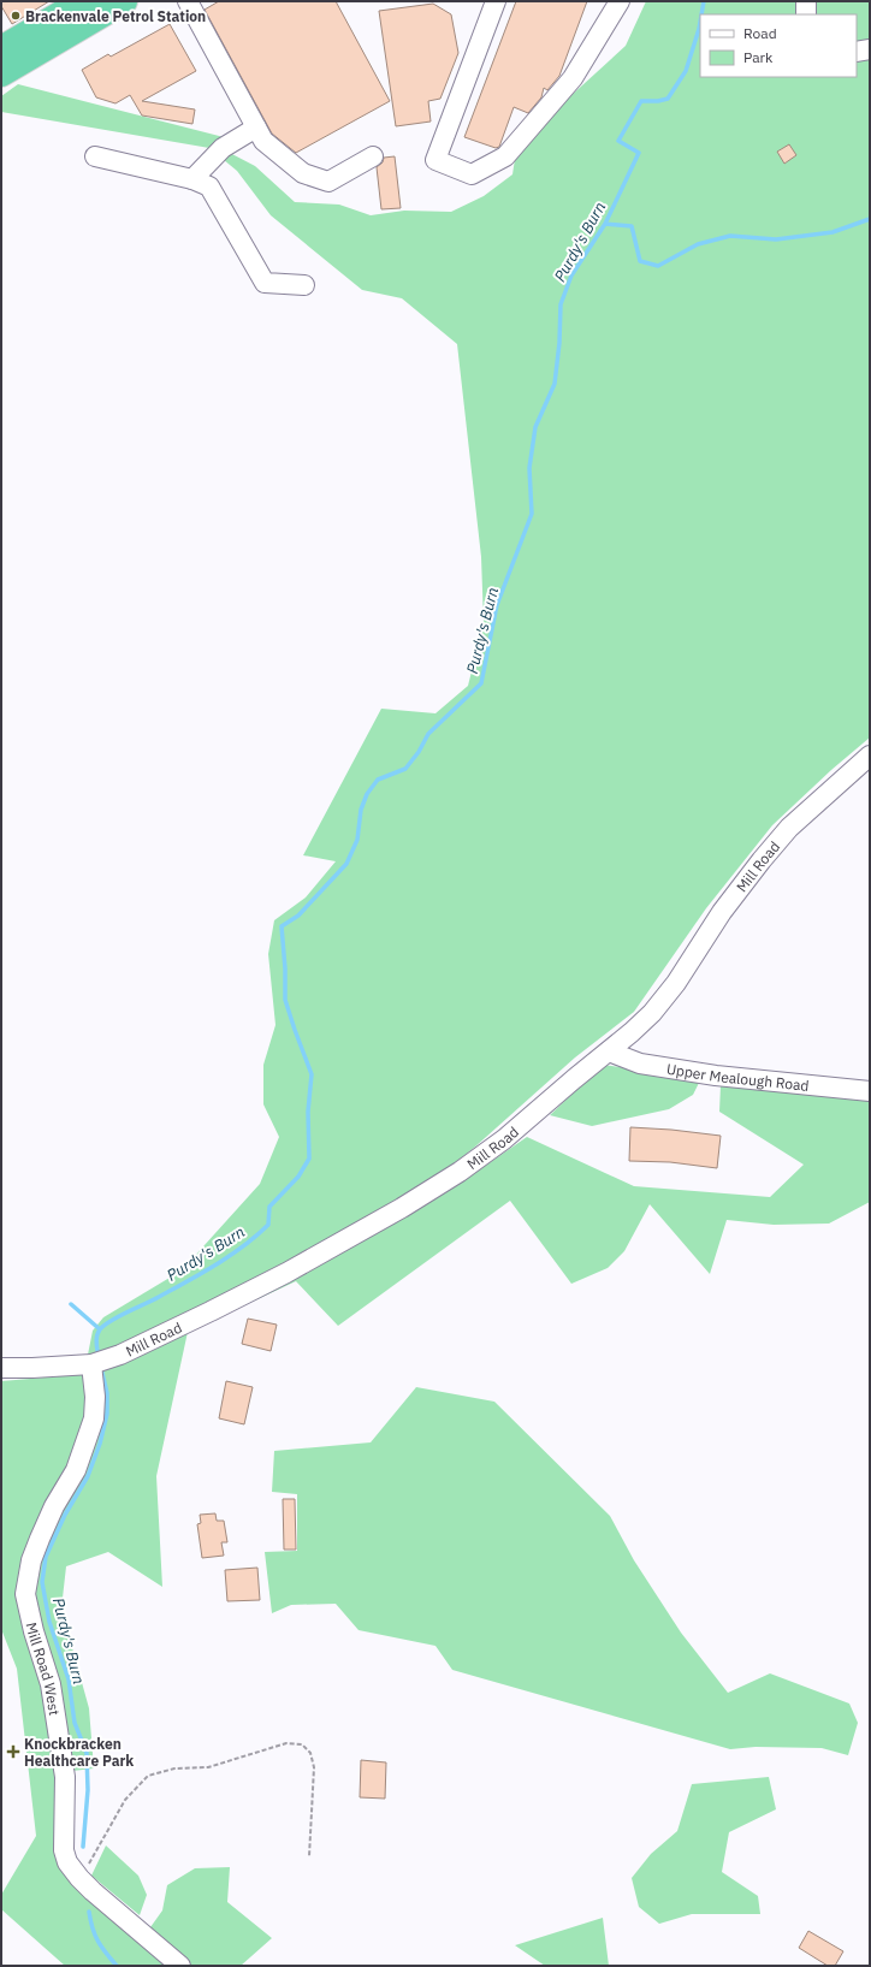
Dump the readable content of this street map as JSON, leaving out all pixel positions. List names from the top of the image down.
{
  "streets": {
    "street": ["Mill Road", "Upper Mealough Road", "Mill Road West"]
  },
  "crossings": [
    ["Mill Road", "Upper Mealough Road"],
    ["Mill Road", "Mill Road West"]
  ],
  "water": ["Purdy's Burn"],
  "places": {
    "other": ["Brackenvale Petrol Station"],
    "health": ["Knockbracken Healthcare Park"]
  },
  "legend": ["Road", "Park"]
}
